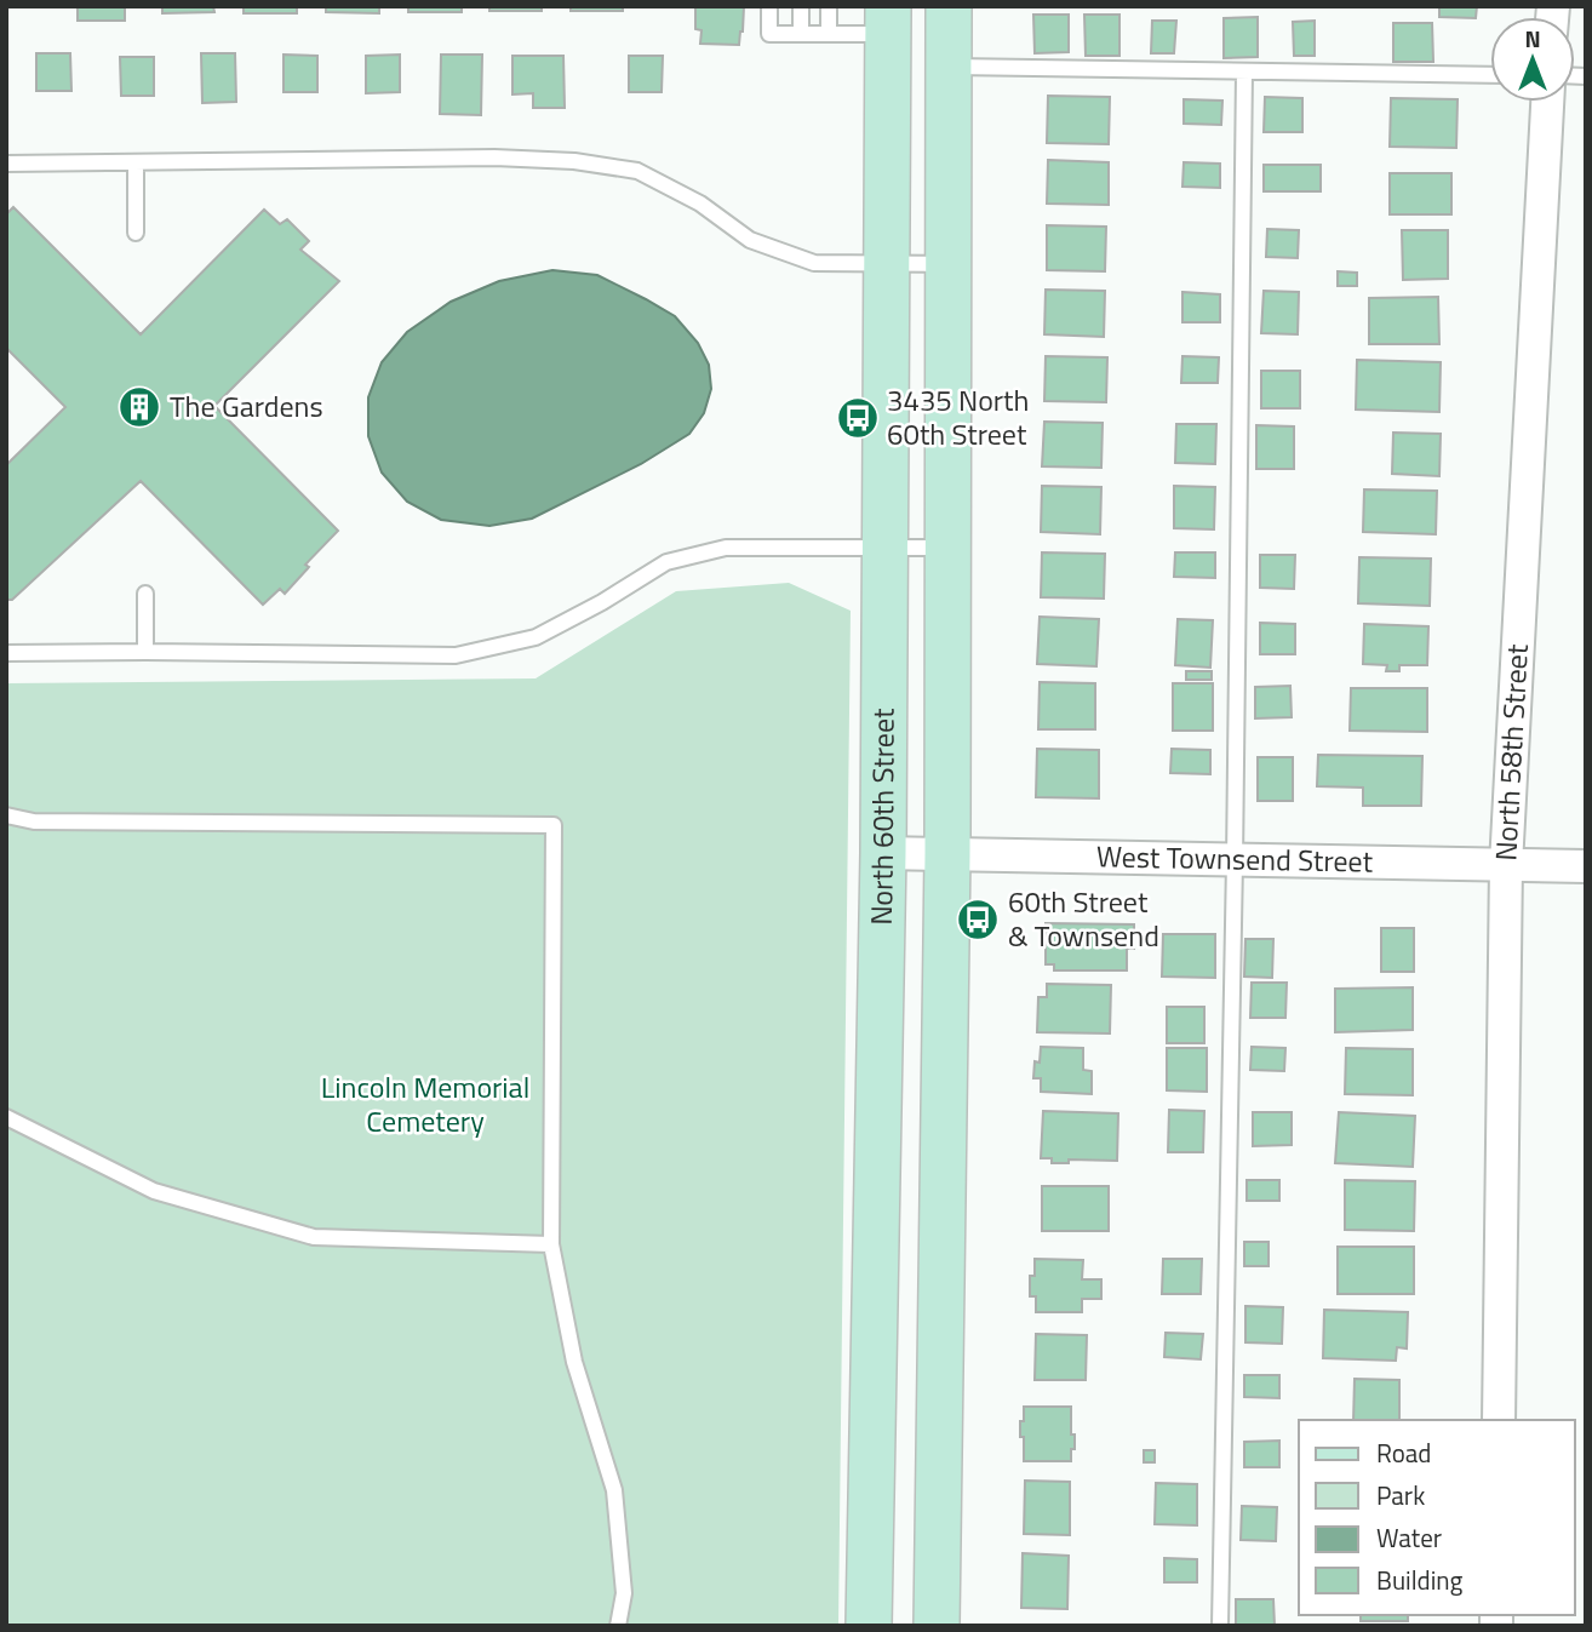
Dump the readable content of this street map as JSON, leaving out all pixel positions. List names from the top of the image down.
{
  "streets": {
    "main road": ["North 60th Street"],
    "street": ["North 58th Street", "West Townsend Street"]
  },
  "crossings": [
    ["North 58th Street", "West Townsend Street"],
    ["North 60th Street", "West Townsend Street"]
  ],
  "parks": ["Lincoln Memorial Cemetery"],
  "places": {
    "building": ["The Gardens"],
    "bus stop": ["3435 North 60th Street", "60th Street & Townsend"]
  },
  "legend": [
    "Road",
    "Park",
    "Water",
    "Building"
  ],
  "north": "top"
}
